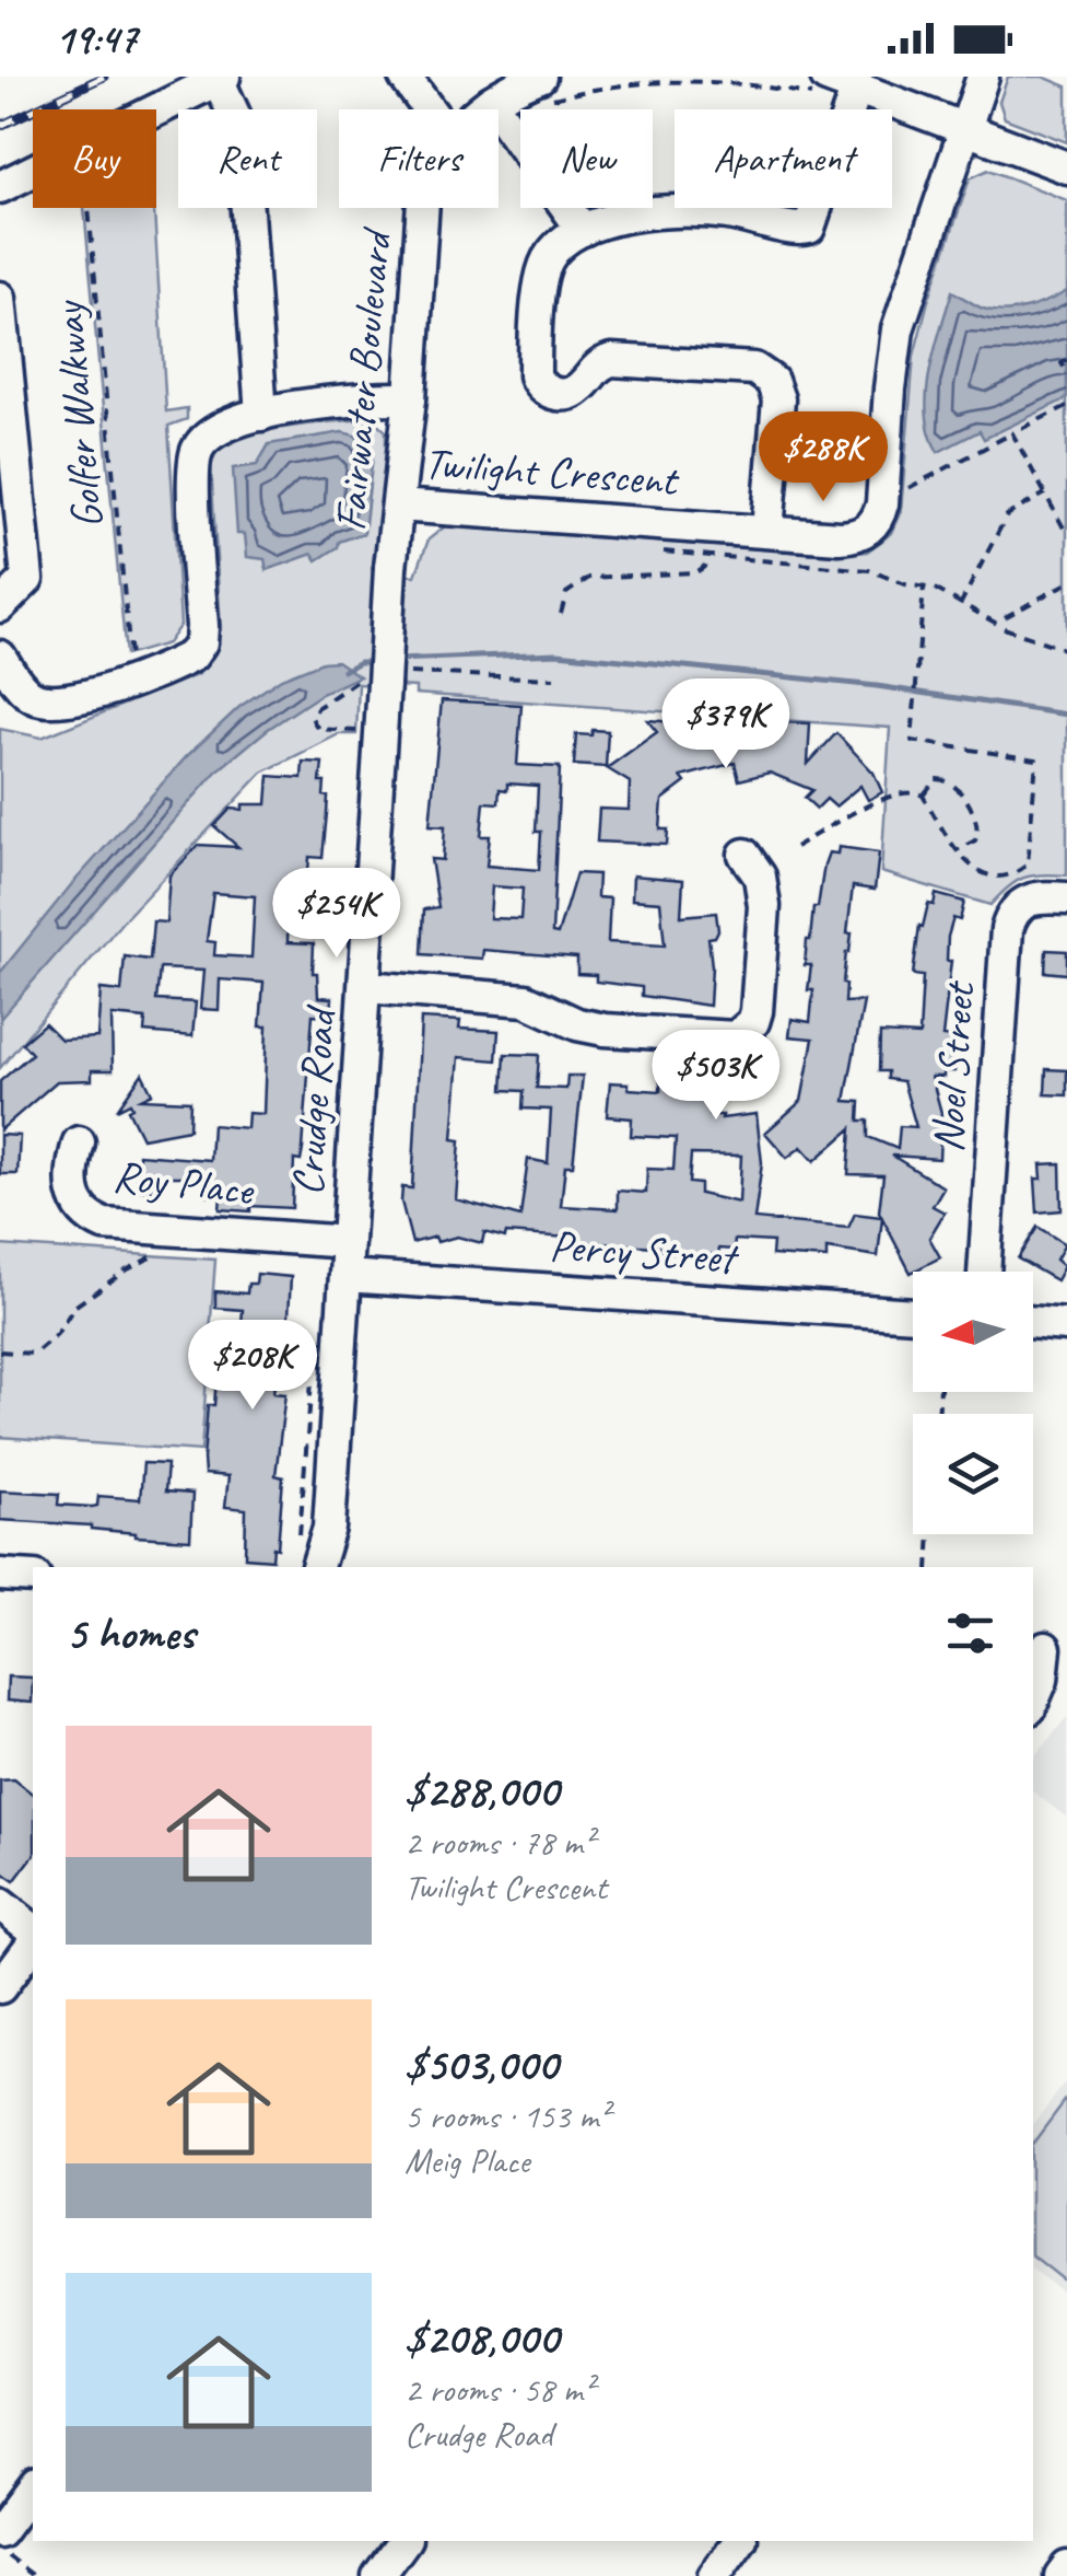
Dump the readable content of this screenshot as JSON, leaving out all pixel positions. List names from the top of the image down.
{
  "streets": {
    "street": [
      "Fairwater Boulevard",
      "Twilight Crescent",
      "Noel Street",
      "Crudge Road",
      "Roy Place",
      "Percy Street"
    ],
    "path": ["Golfer Walkway"]
  },
  "crossings": [
    ["Fairwater Boulevard", "Twilight Crescent"],
    ["Fairwater Boulevard", "Crudge Road"],
    ["Crudge Road", "Roy Place"],
    ["Crudge Road", "Percy Street"]
  ],
  "north": "left",
  "page": {
    "status": "19:47",
    "chip": [
      "Buy",
      "Rent",
      "Filters",
      "New",
      "Apartment"
    ],
    "price": [
      "$288K",
      "$379K",
      "$254K",
      "$503K",
      "$208K"
    ],
    "heading": "5 homes",
    "list": [
      {
        "name": "$288,000",
        "note": "2 rooms · 78 m² · Twilight Crescent"
      },
      {
        "name": "$503,000",
        "note": "5 rooms · 153 m² · Meig Place"
      },
      {
        "name": "$208,000",
        "note": "2 rooms · 58 m² · Crudge Road"
      }
    ]
  }
}
